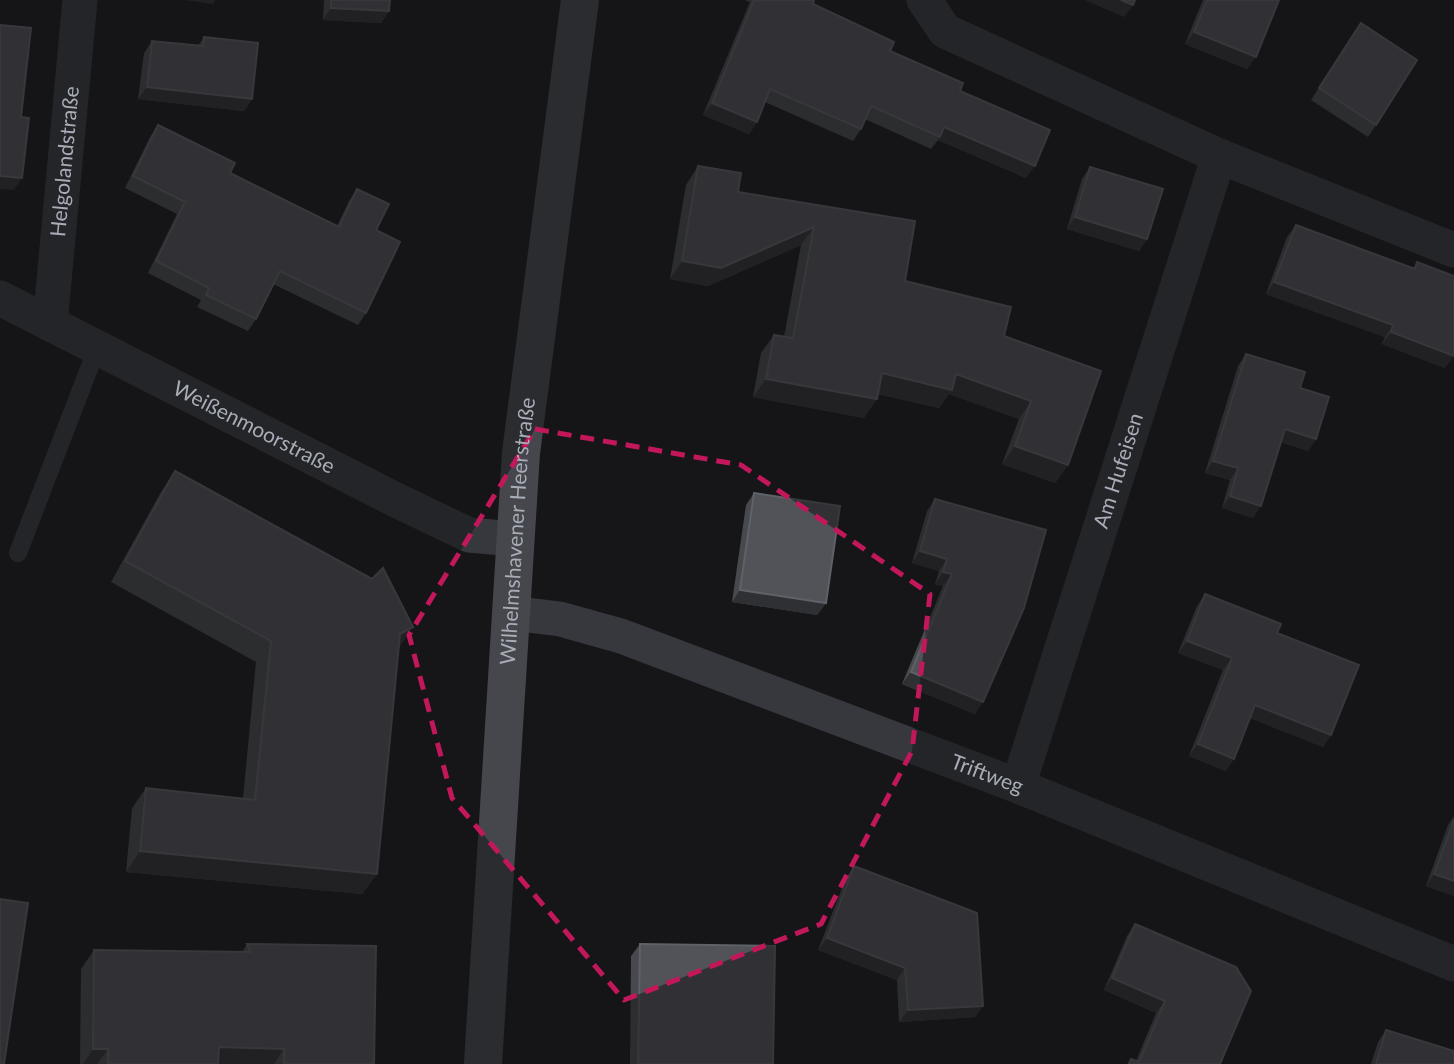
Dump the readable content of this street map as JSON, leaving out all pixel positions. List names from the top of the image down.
{
  "streets": {
    "street": [
      "Helgolandstraße",
      "Weißenmoorstraße",
      "Am Hufeisen",
      "Wilhelmshavener Heerstraße",
      "Triftweg"
    ]
  },
  "crossings": [
    ["Helgolandstraße", "Weißenmoorstraße"],
    ["Weißenmoorstraße", "Wilhelmshavener Heerstraße"],
    ["Am Hufeisen", "Triftweg"],
    ["Wilhelmshavener Heerstraße", "Triftweg"]
  ]
}
